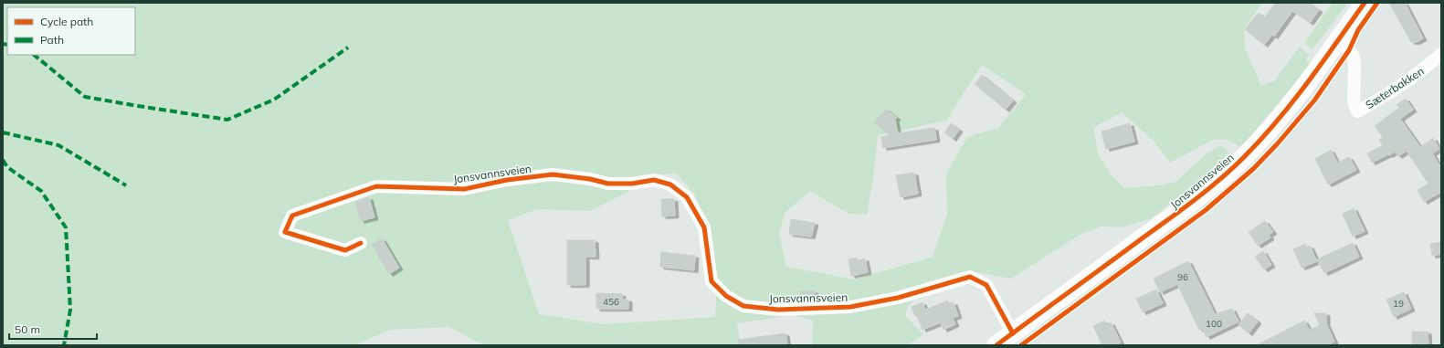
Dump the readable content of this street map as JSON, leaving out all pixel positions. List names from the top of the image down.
{
  "streets": {
    "main road": ["Jonsvannsveien"],
    "street": ["Sæterbakken"]
  },
  "crossings": [
    ["Sæterbakken", "Jonsvannsveien"]
  ],
  "house_numbers": [
    "96",
    "456",
    "19",
    "100"
  ],
  "legend": ["Cycle path", "Path"],
  "scale_bar": "50 m"
}
